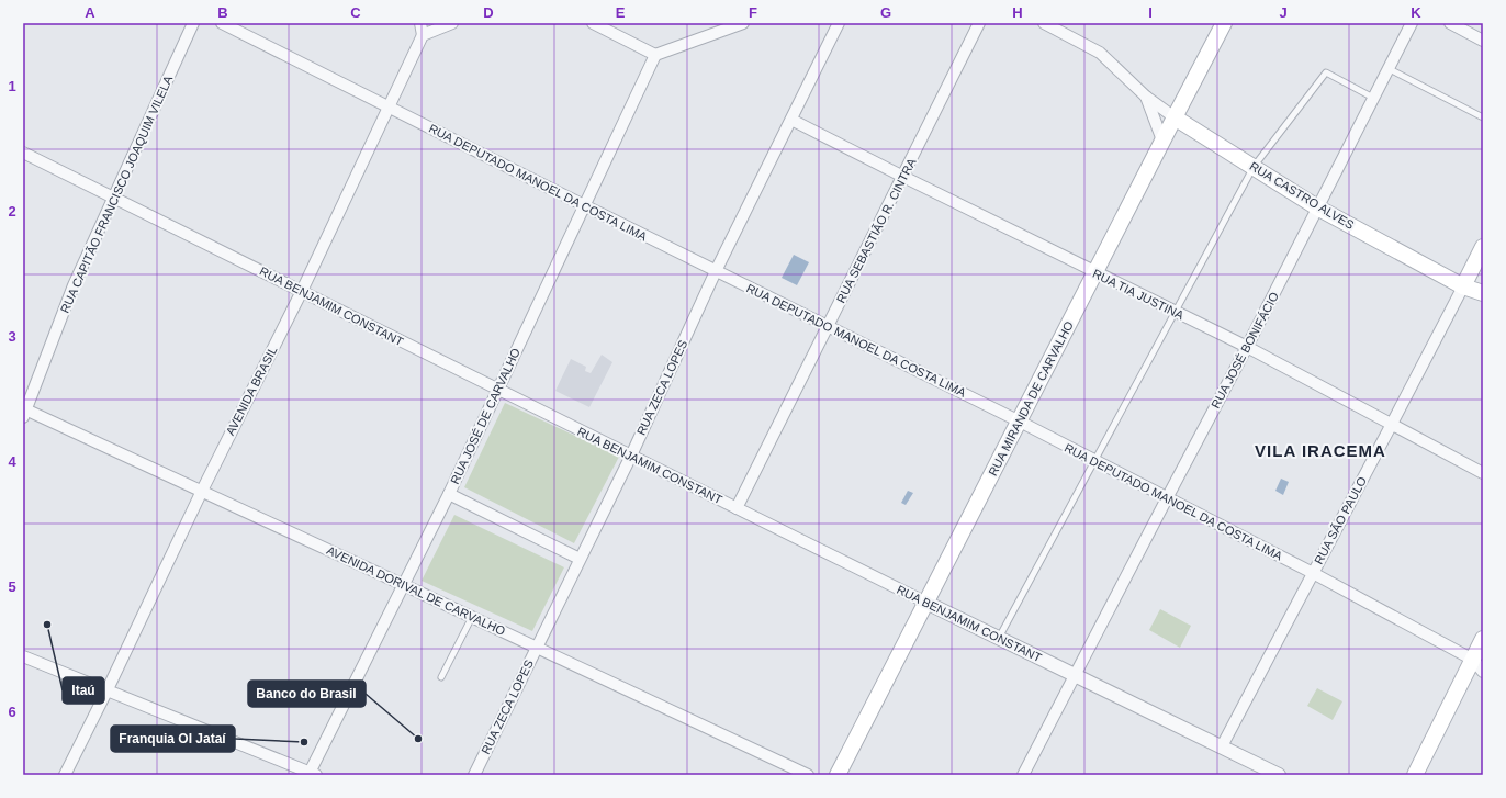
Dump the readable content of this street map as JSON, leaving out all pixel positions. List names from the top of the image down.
{
  "streets": {
    "main road": ["RUA CASTRO ALVES", "RUA MIRANDA DE CARVALHO", "RUA SÃO PAULO"],
    "street": [
      "RUA DEPUTADO MANOEL DA COSTA LIMA",
      "RUA CAPITÃO FRANCISCO JOAQUIM VILELA",
      "RUA SEBASTIÃO R. CINTRA",
      "RUA TIA JUSTINA",
      "RUA BENJAMIM CONSTANT",
      "RUA JOSÉ BONIFÁCIO",
      "RUA ZECA LOPES",
      "AVENIDA BRASIL",
      "RUA JOSÉ DE CARVALHO",
      "AVENIDA DORIVAL DE CARVALHO"
    ]
  },
  "crossings": [
    ["RUA DEPUTADO MANOEL DA COSTA LIMA", "RUA SEBASTIÃO R. CINTRA"],
    ["RUA DEPUTADO MANOEL DA COSTA LIMA", "RUA JOSÉ BONIFÁCIO"],
    ["RUA DEPUTADO MANOEL DA COSTA LIMA", "RUA ZECA LOPES"],
    ["RUA DEPUTADO MANOEL DA COSTA LIMA", "AVENIDA BRASIL"],
    ["RUA DEPUTADO MANOEL DA COSTA LIMA", "RUA MIRANDA DE CARVALHO"],
    ["RUA DEPUTADO MANOEL DA COSTA LIMA", "RUA JOSÉ DE CARVALHO"],
    ["RUA DEPUTADO MANOEL DA COSTA LIMA", "RUA SÃO PAULO"],
    ["RUA CAPITÃO FRANCISCO JOAQUIM VILELA", "RUA BENJAMIM CONSTANT"],
    ["RUA CAPITÃO FRANCISCO JOAQUIM VILELA", "AVENIDA DORIVAL DE CARVALHO"],
    ["RUA CASTRO ALVES", "RUA JOSÉ BONIFÁCIO"],
    ["RUA CASTRO ALVES", "RUA MIRANDA DE CARVALHO"],
    ["RUA CASTRO ALVES", "RUA SÃO PAULO"],
    ["RUA SEBASTIÃO R. CINTRA", "RUA TIA JUSTINA"],
    ["RUA SEBASTIÃO R. CINTRA", "RUA BENJAMIM CONSTANT"],
    ["RUA TIA JUSTINA", "RUA JOSÉ BONIFÁCIO"],
    ["RUA TIA JUSTINA", "RUA ZECA LOPES"],
    ["RUA TIA JUSTINA", "RUA MIRANDA DE CARVALHO"],
    ["RUA TIA JUSTINA", "RUA SÃO PAULO"],
    ["RUA BENJAMIM CONSTANT", "RUA JOSÉ BONIFÁCIO"],
    ["RUA BENJAMIM CONSTANT", "RUA ZECA LOPES"],
    ["RUA BENJAMIM CONSTANT", "AVENIDA BRASIL"],
    ["RUA BENJAMIM CONSTANT", "RUA MIRANDA DE CARVALHO"],
    ["RUA BENJAMIM CONSTANT", "RUA JOSÉ DE CARVALHO"],
    ["RUA BENJAMIM CONSTANT", "RUA SÃO PAULO"],
    ["RUA ZECA LOPES", "AVENIDA DORIVAL DE CARVALHO"],
    ["AVENIDA BRASIL", "AVENIDA DORIVAL DE CARVALHO"],
    ["RUA JOSÉ DE CARVALHO", "AVENIDA DORIVAL DE CARVALHO"]
  ],
  "districts": ["VILA IRACEMA"],
  "places": ["Itaú", "Banco do Brasil", "Franquia OI Jataí"],
  "grid": {
    "columns": [
      "A",
      "B",
      "C",
      "D",
      "E",
      "F",
      "G",
      "H",
      "I",
      "J",
      "K"
    ],
    "rows": [
      "1",
      "2",
      "3",
      "4",
      "5",
      "6"
    ]
  }
}
